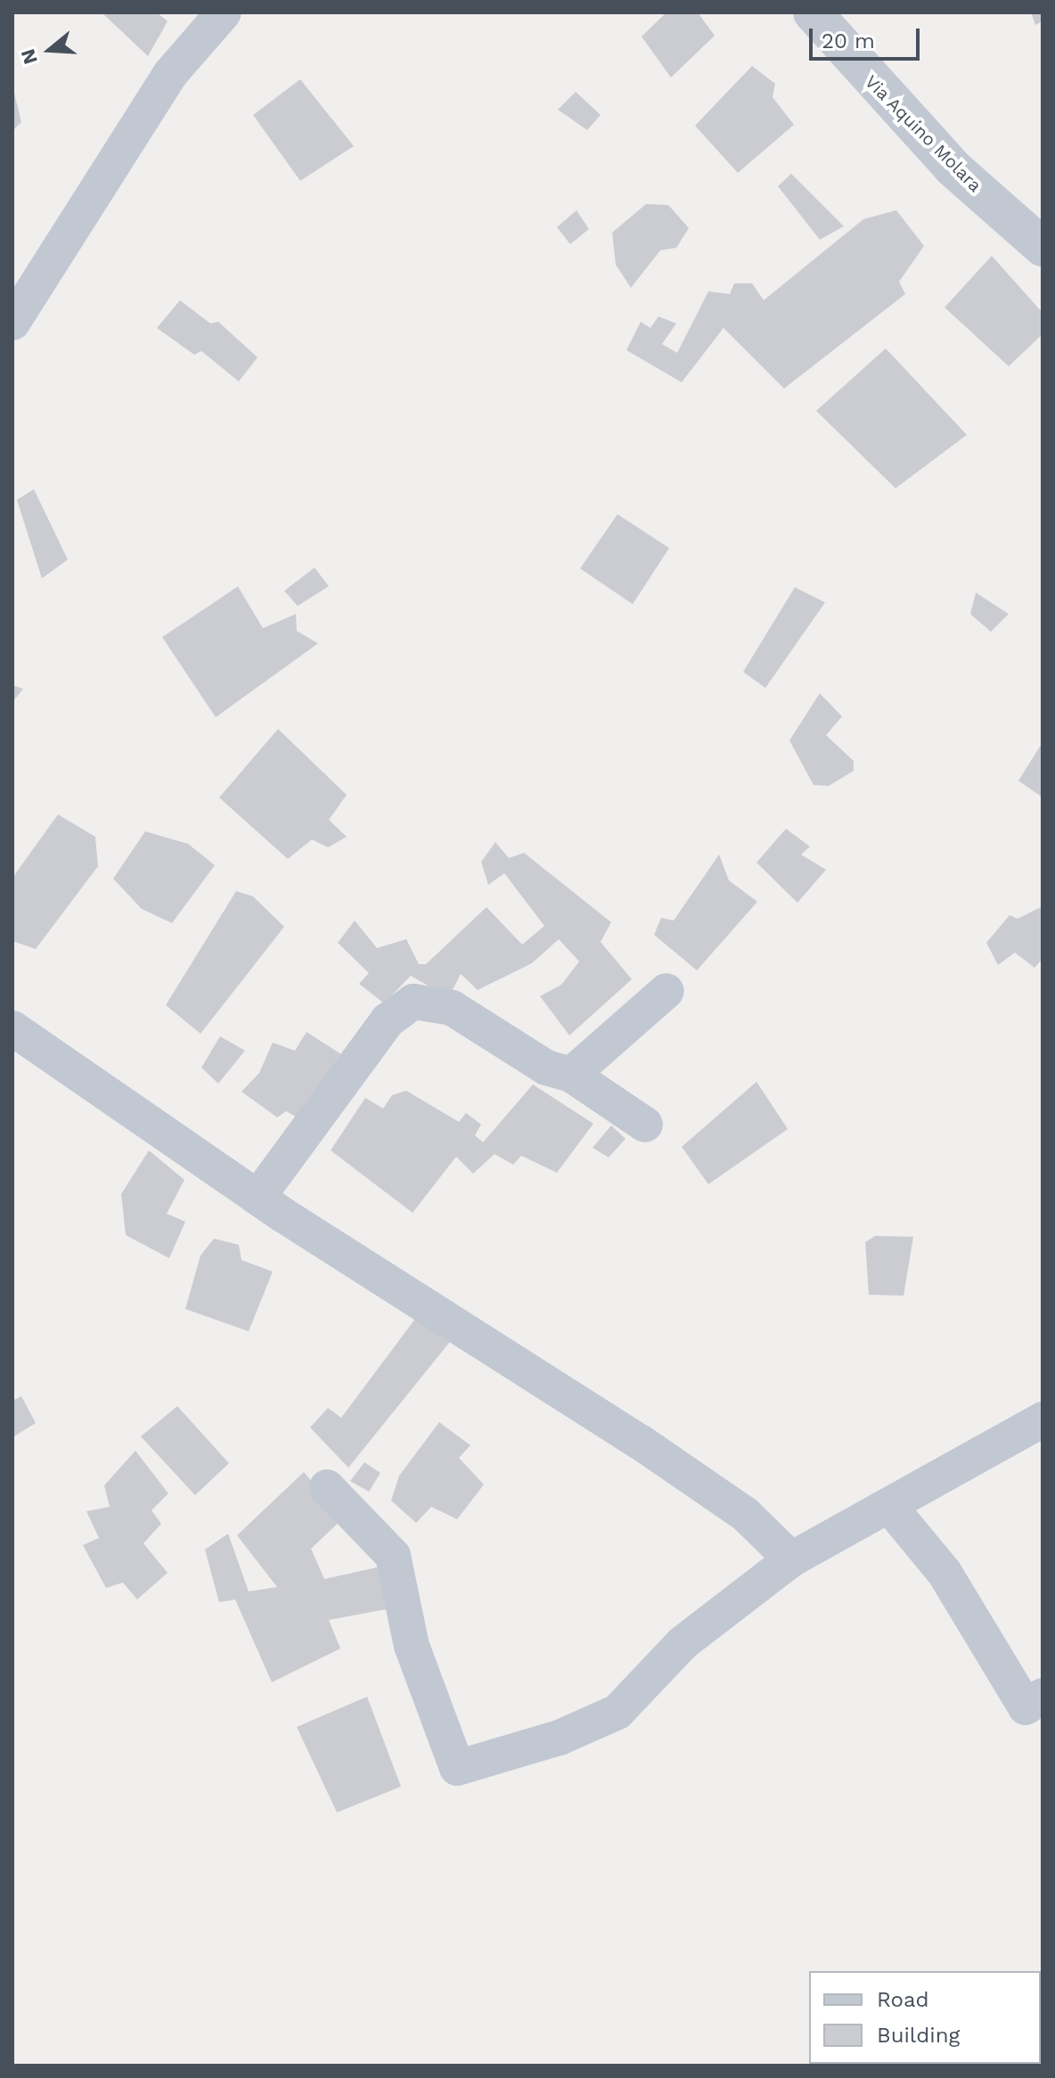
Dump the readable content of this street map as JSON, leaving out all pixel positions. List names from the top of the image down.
{
  "streets": {
    "street": ["Via Aquino Molara"]
  },
  "legend": ["Road", "Building"],
  "scale_bar": "20 m",
  "north": "left"
}
